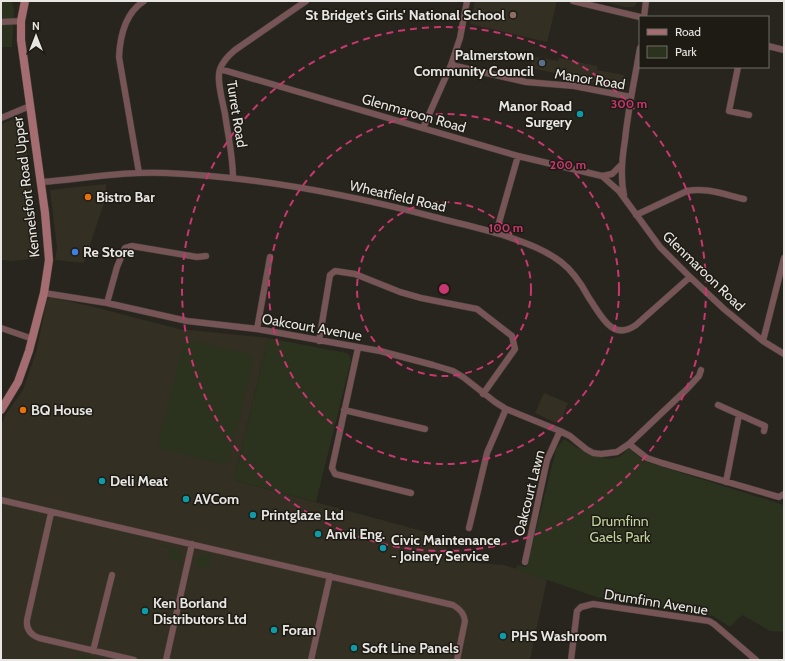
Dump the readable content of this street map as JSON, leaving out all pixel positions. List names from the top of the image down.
{
  "streets": {
    "street": [
      "Manor Road",
      "Glenmaroon Road",
      "Turret Road",
      "Kennelsfort Road Upper",
      "Wheatfield Road",
      "Oakcourt Avenue",
      "Oakcourt Lawn",
      "Drumfinn Avenue"
    ]
  },
  "crossings": [
    ["Glenmaroon Road", "Turret Road"],
    ["Glenmaroon Road", "Wheatfield Road"],
    ["Turret Road", "Wheatfield Road"],
    ["Kennelsfort Road Upper", "Wheatfield Road"],
    ["Kennelsfort Road Upper", "Oakcourt Avenue"],
    ["Oakcourt Avenue", "Oakcourt Lawn"]
  ],
  "parks": ["Drumfinn Gaels Park"],
  "places": [
    "St Bridget's Girls' National School",
    "Palmerstown Community Council",
    "Manor Road Surgery",
    "Bistro Bar",
    "Re Store",
    "BQ House",
    "Deli Meat",
    "AVCom",
    "Printglaze Ltd",
    "Anvil Eng.",
    "Civic Maintenance - Joinery Service",
    "Ken Borland Distributors Ltd",
    "Foran",
    "PHS Washroom",
    "Soft Line Panels"
  ],
  "legend": ["Road", "Park"],
  "north": "top",
  "rings": ["300 m", "200 m", "100 m"]
}
